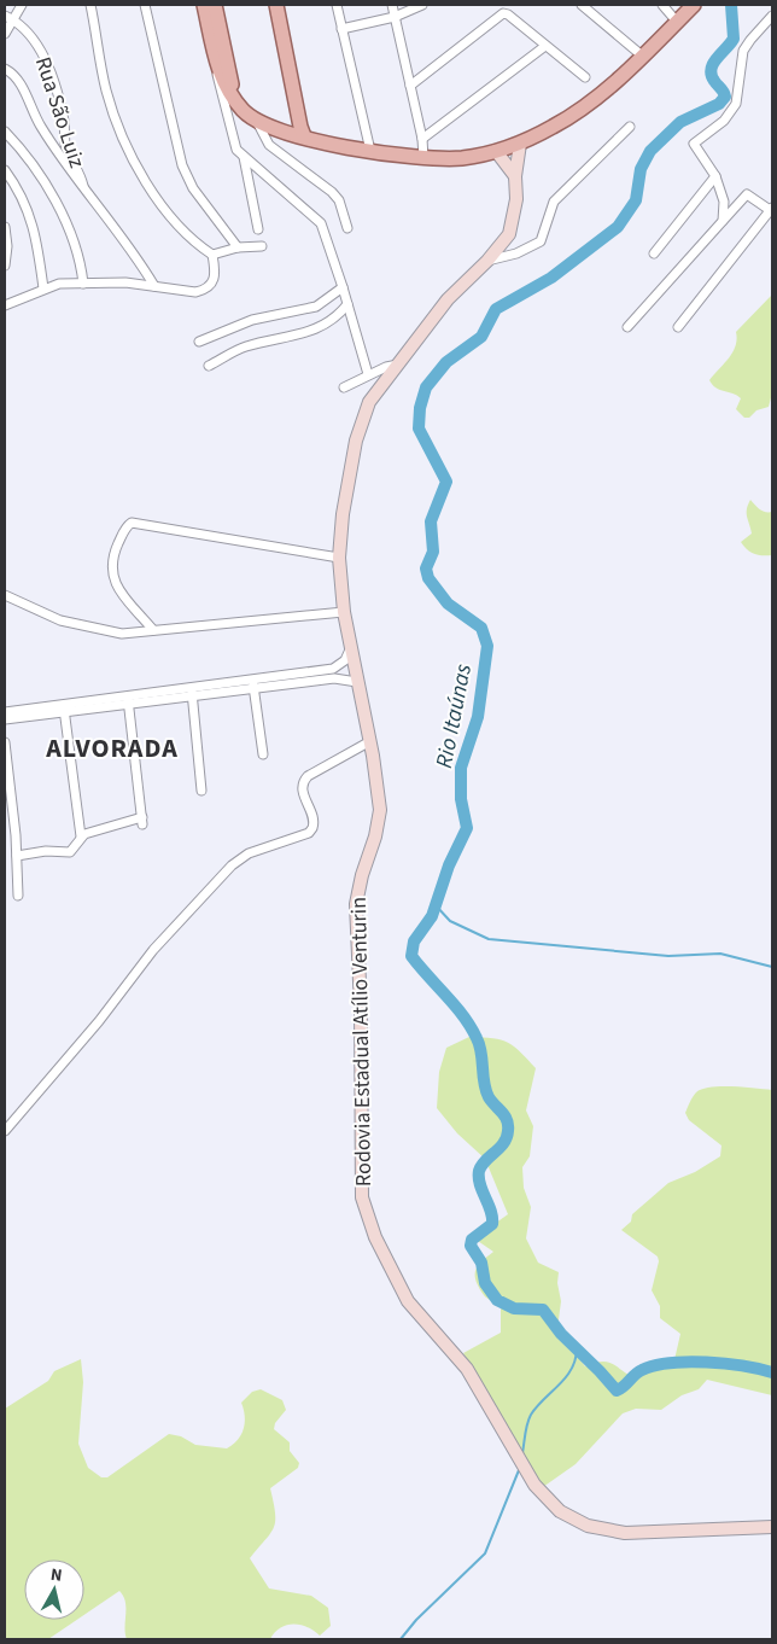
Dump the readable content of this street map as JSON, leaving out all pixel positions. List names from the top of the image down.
{
  "streets": {
    "main road": ["Rodovia Estadual Atílio Venturin"],
    "street": ["Rua São Luiz"]
  },
  "districts": ["ALVORADA"],
  "water": ["Rio Itaúnas"],
  "north": "top"
}
